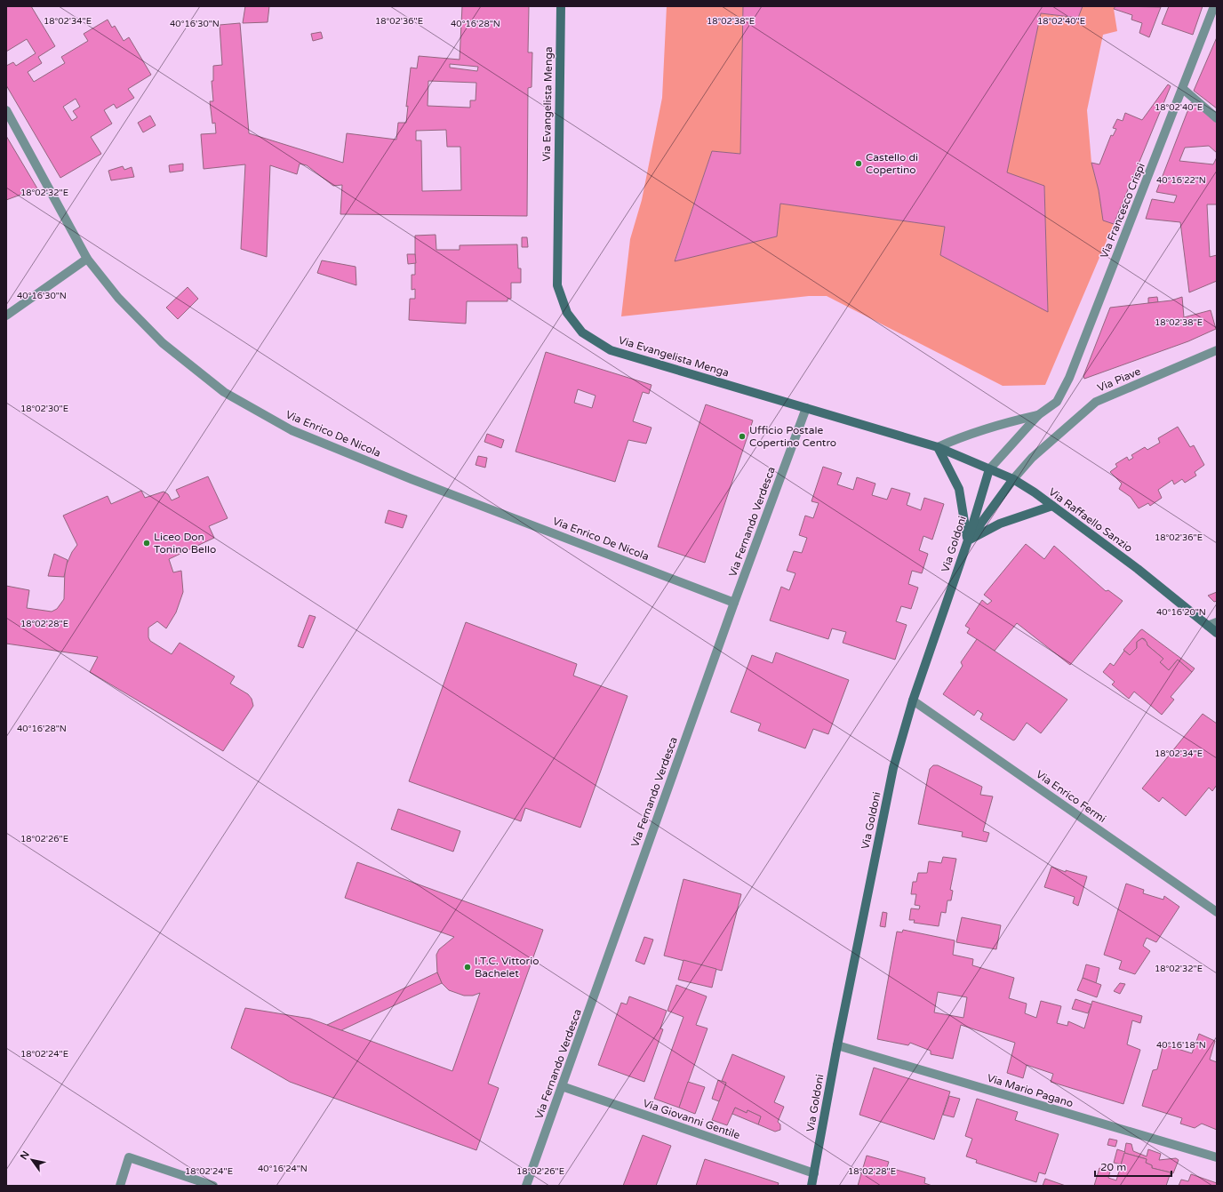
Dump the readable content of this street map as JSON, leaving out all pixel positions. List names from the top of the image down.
{
  "streets": {
    "street": [
      "Via Evangelista Menga",
      "Via Francesco Crispi",
      "Via Piave",
      "Via Enrico De Nicola",
      "Via Raffaello Sanzio",
      "Via Fernando Verdesca",
      "Via Goldoni",
      "Via Enrico Fermi",
      "Via Mario Pagano",
      "Via Giovanni Gentile"
    ]
  },
  "crossings": [
    ["Via Evangelista Menga", "Via Francesco Crispi"],
    ["Via Evangelista Menga", "Via Raffaello Sanzio"],
    ["Via Evangelista Menga", "Via Fernando Verdesca"],
    ["Via Francesco Crispi", "Via Raffaello Sanzio"],
    ["Via Francesco Crispi", "Via Goldoni"],
    ["Via Piave", "Via Raffaello Sanzio"],
    ["Via Enrico De Nicola", "Via Fernando Verdesca"],
    ["Via Raffaello Sanzio", "Via Goldoni"],
    ["Via Fernando Verdesca", "Via Giovanni Gentile"],
    ["Via Goldoni", "Via Enrico Fermi"],
    ["Via Goldoni", "Via Mario Pagano"],
    ["Via Goldoni", "Via Giovanni Gentile"]
  ],
  "places": [
    "Castello di Copertino",
    "Ufficio Postale Copertino Centro",
    "Liceo Don Tonino Bello",
    "I.T.C. Vittorio Bachelet"
  ],
  "scale_bar": "20 m",
  "north": "top left",
  "coordinates": [
    "18°02'34\"E",
    "18°02'36\"E",
    "18°02'38\"E",
    "18°02'40\"E",
    "40°16'30\"N",
    "40°16'28\"N",
    "40°16'22\"N",
    "18°02'32\"E",
    "18°02'30\"E",
    "40°16'20\"N",
    "18°02'28\"E",
    "18°02'26\"E",
    "40°16'18\"N",
    "18°02'24\"E",
    "40°16'24\"N"
  ]
}
